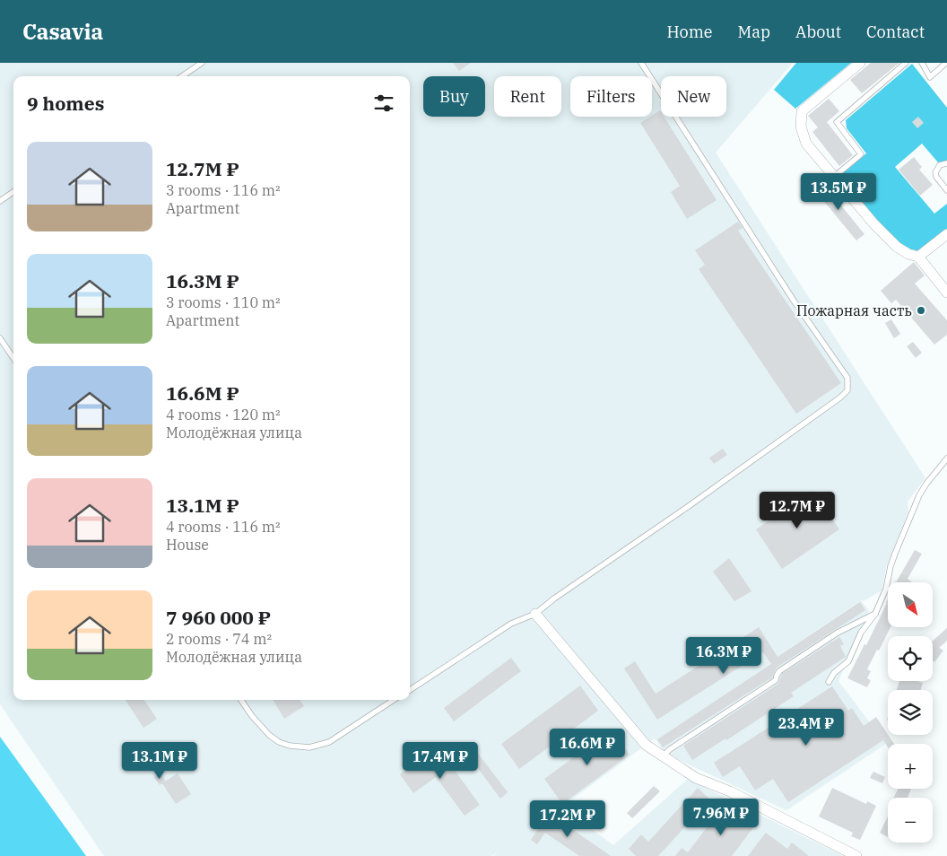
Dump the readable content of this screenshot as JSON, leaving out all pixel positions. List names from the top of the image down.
{
  "places": ["Пожарная часть"],
  "north": "bottom right",
  "page": {
    "header": "Casavia",
    "nav": [
      "Home",
      "Map",
      "About",
      "Contact"
    ],
    "chip": [
      "Buy",
      "Rent",
      "Filters",
      "New"
    ],
    "heading": "9 homes",
    "list": [
      {
        "name": "12.7M ₽",
        "note": "3 rooms · 116 m² · Apartment"
      },
      {
        "name": "16.3M ₽",
        "note": "3 rooms · 110 m² · Apartment"
      },
      {
        "name": "16.6M ₽",
        "note": "4 rooms · 120 m² · Молодёжная улица"
      },
      {
        "name": "13.1M ₽",
        "note": "4 rooms · 116 m² · House"
      },
      {
        "name": "7 960 000 ₽",
        "note": "2 rooms · 74 m² · Молодёжная улица"
      }
    ],
    "price": [
      "13.5M ₽",
      "12.7M ₽",
      "16.3M ₽",
      "23.4M ₽",
      "16.6M ₽",
      "13.1M ₽",
      "17.4M ₽",
      "7.96M ₽",
      "17.2M ₽"
    ],
    "map_buttons": ["+", "−"]
  }
}
